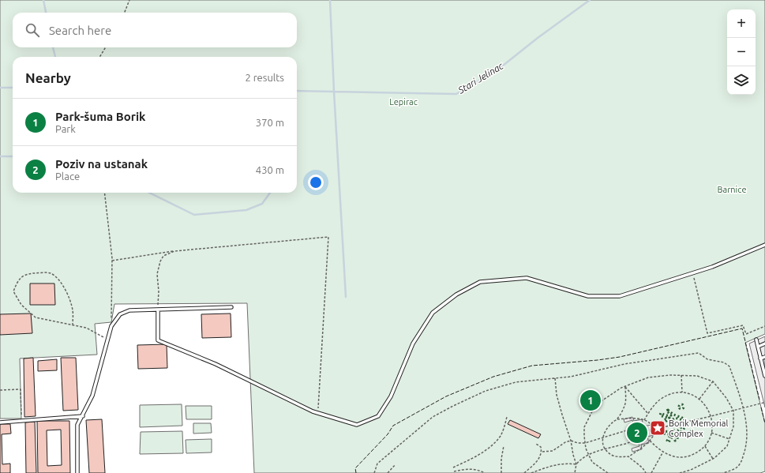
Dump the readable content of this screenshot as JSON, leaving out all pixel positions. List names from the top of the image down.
{
  "water": ["Stari Jelinac"],
  "parks": ["Lepirac", "Barnice"],
  "places": {
    "place": ["Borik Memorial Complex"]
  },
  "page": {
    "map_buttons": ["+", "−"],
    "search": "Search here",
    "heading": ["Nearby", "2 results"],
    "list": [
      {
        "mark": "1",
        "name": "Park-šuma Borik",
        "note": "Park",
        "value": "370 m"
      },
      {
        "mark": "2",
        "name": "Poziv na ustanak",
        "note": "Place",
        "value": "430 m"
      }
    ],
    "pins": ["1", "2"]
  }
}
